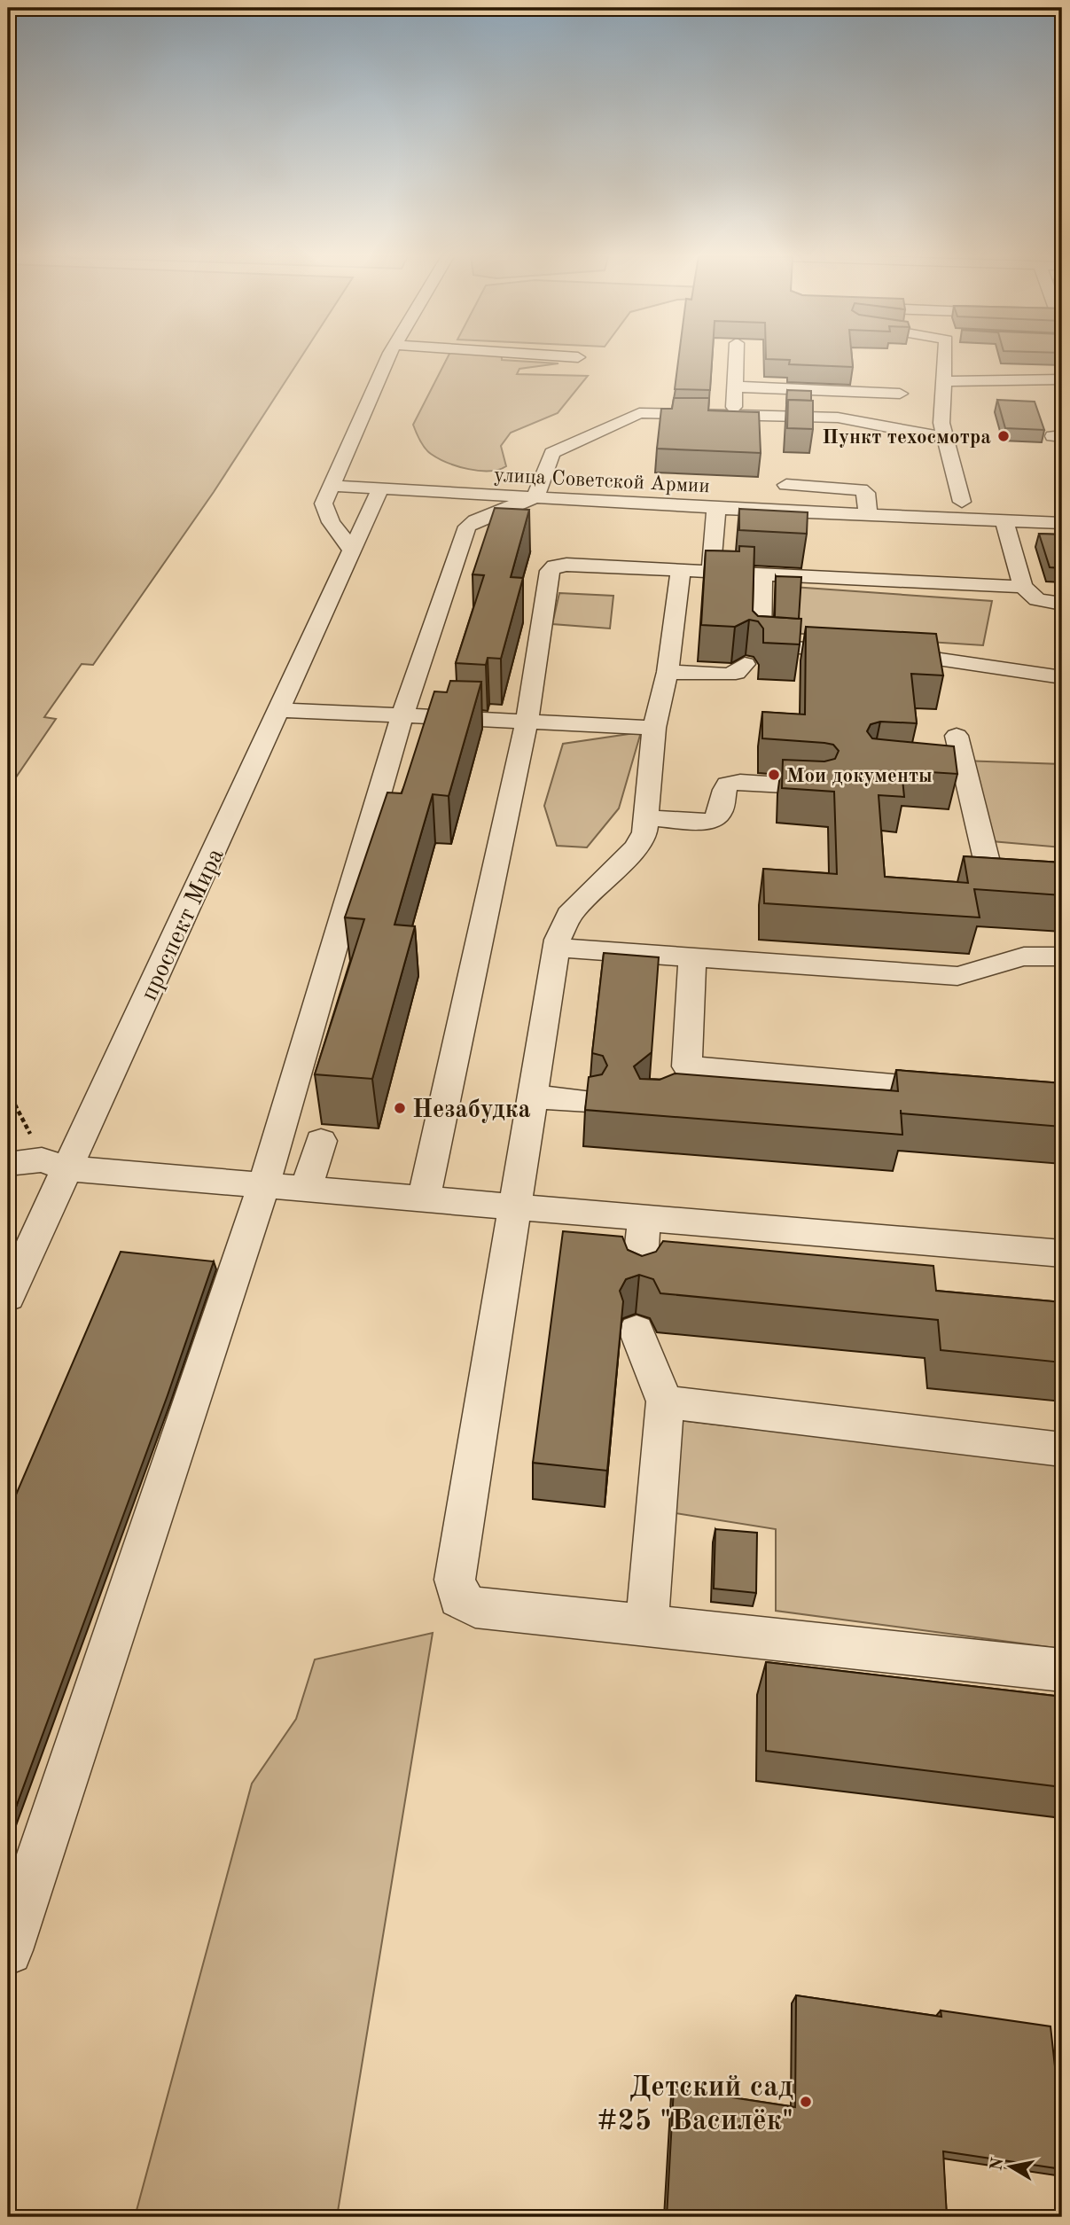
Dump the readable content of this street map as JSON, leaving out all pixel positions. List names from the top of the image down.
{
  "streets": {
    "street": ["улица Советской Армии", "проспект Мира"]
  },
  "crossings": [
    ["улица Советской Армии", "проспект Мира"]
  ],
  "places": [
    "Пункт техосмотра",
    "Мои документы",
    "Незабудка",
    "Детский сад #25 \"Василёк\""
  ],
  "north": "left"
}
